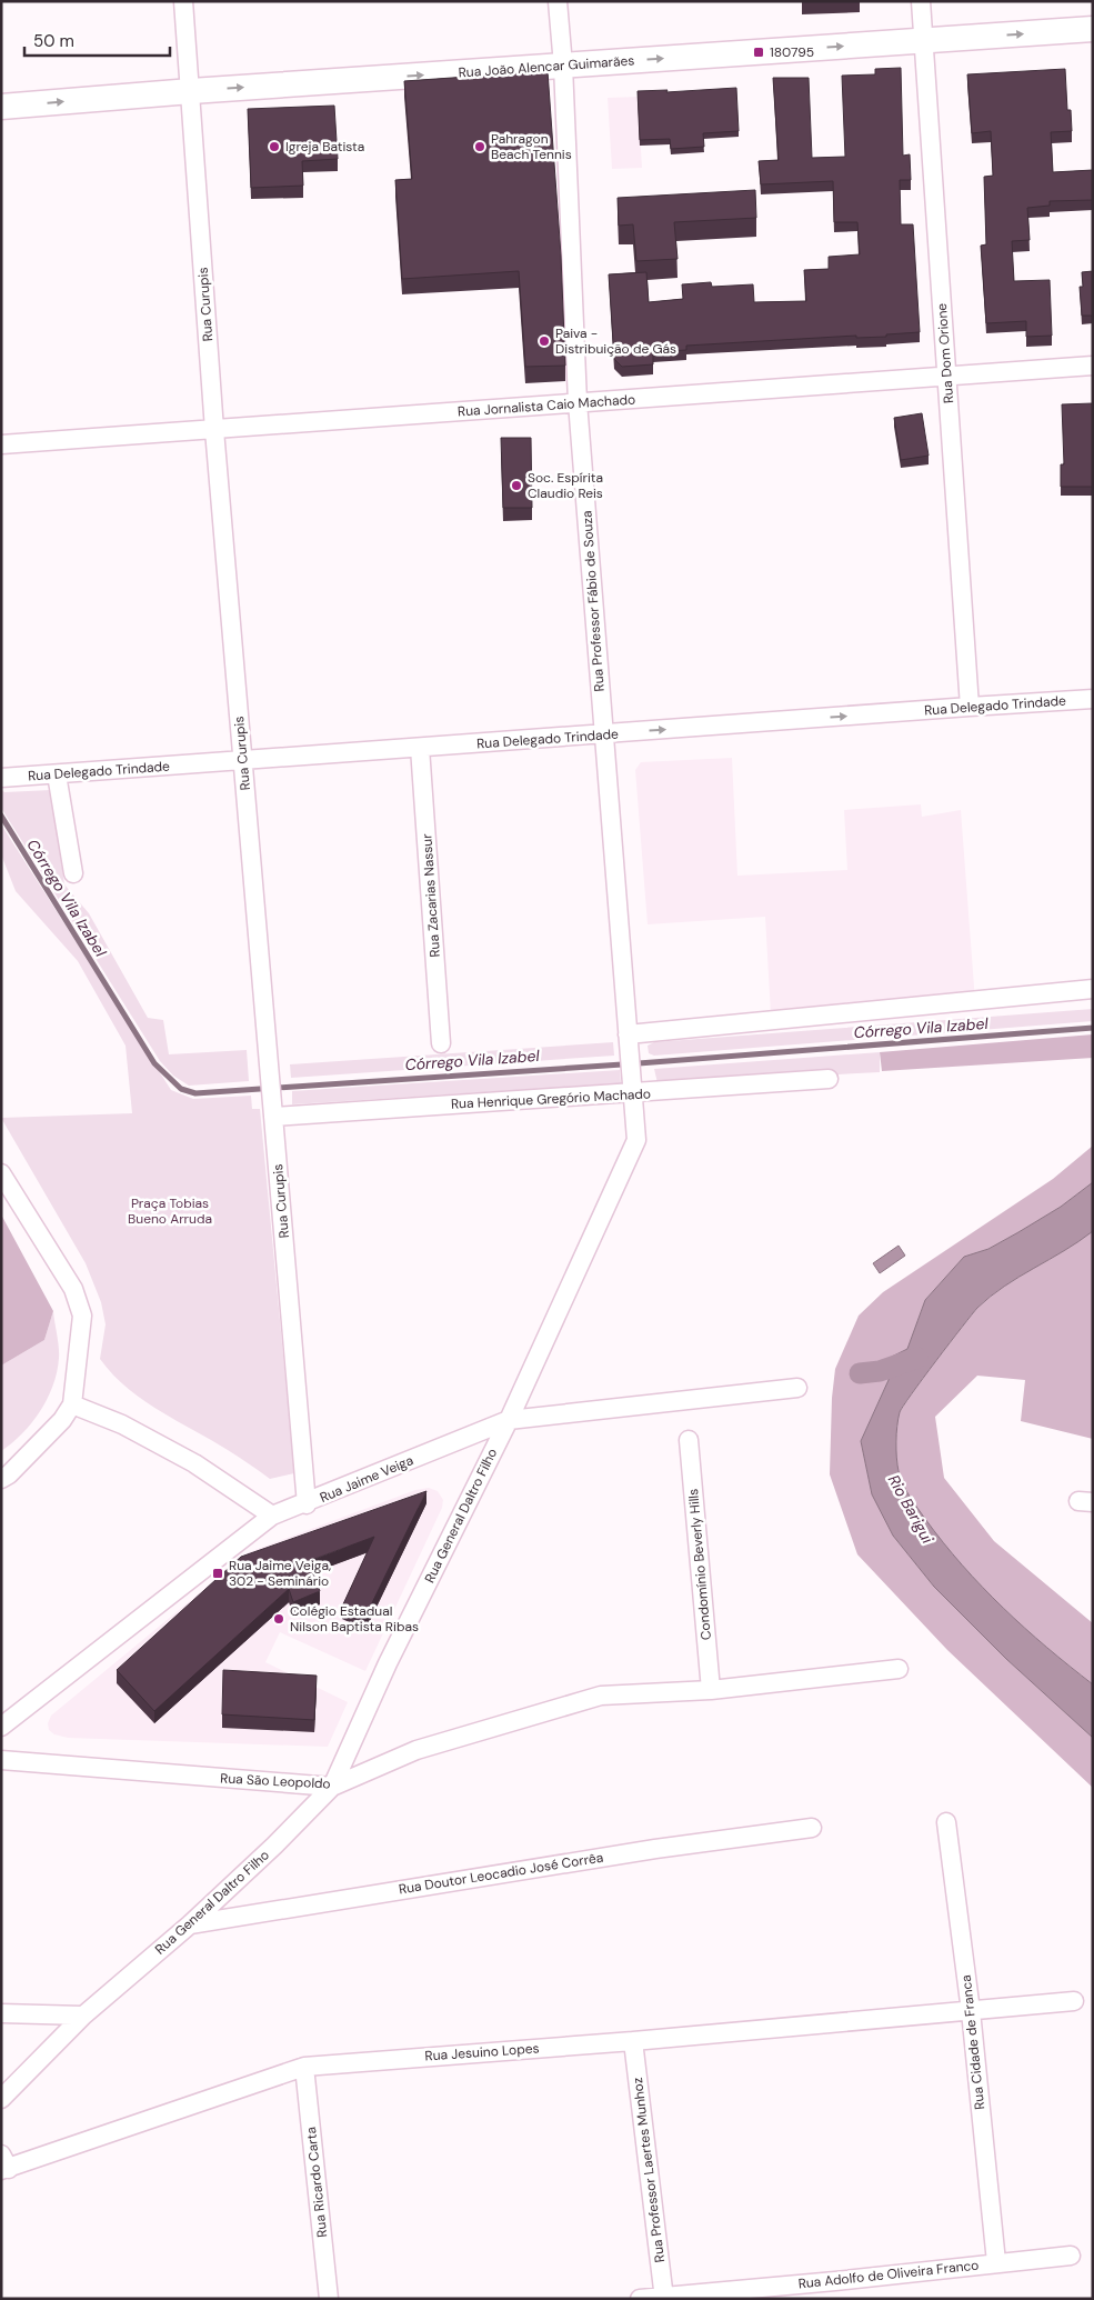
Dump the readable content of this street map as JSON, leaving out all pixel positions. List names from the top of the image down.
{
  "streets": {
    "main road": ["Rua João Alencar Guimarães"],
    "street": [
      "Rua Curupis",
      "Rua Dom Orione",
      "Rua Jornalista Caio Machado",
      "Rua Professor Fábio de Souza",
      "Rua Delegado Trindade",
      "Rua Zacarias Nassur",
      "Rua Henrique Gregório Machado",
      "Rua Jaime Veiga",
      "Rua General Daltro Filho",
      "Condomínio Beverly Hills",
      "Rua São Leopoldo",
      "Rua Doutor Leocadio José Corrêa",
      "Rua Cidade de Franca",
      "Rua Jesuino Lopes",
      "Rua Professor Laertes Munhoz",
      "Rua Ricardo Carta",
      "Rua Adolfo de Oliveira Franco"
    ]
  },
  "crossings": [
    ["Rua João Alencar Guimarães", "Rua Curupis"],
    ["Rua João Alencar Guimarães", "Rua Dom Orione"],
    ["Rua João Alencar Guimarães", "Rua Professor Fábio de Souza"],
    ["Rua Curupis", "Rua Jornalista Caio Machado"],
    ["Rua Curupis", "Rua Delegado Trindade"],
    ["Rua Curupis", "Rua Henrique Gregório Machado"],
    ["Rua Curupis", "Rua Jaime Veiga"],
    ["Rua Dom Orione", "Rua Jornalista Caio Machado"],
    ["Rua Dom Orione", "Rua Delegado Trindade"],
    ["Rua Jornalista Caio Machado", "Rua Professor Fábio de Souza"],
    ["Rua Professor Fábio de Souza", "Rua Delegado Trindade"],
    ["Rua Professor Fábio de Souza", "Rua General Daltro Filho"],
    ["Rua Delegado Trindade", "Rua Zacarias Nassur"],
    ["Rua Henrique Gregório Machado", "Rua General Daltro Filho"],
    ["Rua Jaime Veiga", "Rua General Daltro Filho"],
    ["Rua General Daltro Filho", "Rua São Leopoldo"],
    ["Rua General Daltro Filho", "Rua Doutor Leocadio José Corrêa"],
    ["Condomínio Beverly Hills", "Rua São Leopoldo"],
    ["Rua Cidade de Franca", "Rua Jesuino Lopes"],
    ["Rua Cidade de Franca", "Rua Adolfo de Oliveira Franco"],
    ["Rua Jesuino Lopes", "Rua Professor Laertes Munhoz"],
    ["Rua Jesuino Lopes", "Rua Ricardo Carta"],
    ["Rua Professor Laertes Munhoz", "Rua Adolfo de Oliveira Franco"]
  ],
  "one_way": ["Rua João Alencar Guimarães"],
  "water": ["Córrego Vila Izabel", "Rio Barigui"],
  "parks": ["Praça Tobias Bueno Arruda"],
  "places": {
    "transit": ["180795", "Rua Jaime Veiga, 302 - Seminário"],
    "other": [
      "Igreja Batista",
      "Pahragon Beach Tennis",
      "Paiva - Distribuição de Gás",
      "Soc. Espírita Claudio Reis",
      "Colégio Estadual Nilson Baptista Ribas"
    ]
  },
  "scale_bar": "50 m"
}
